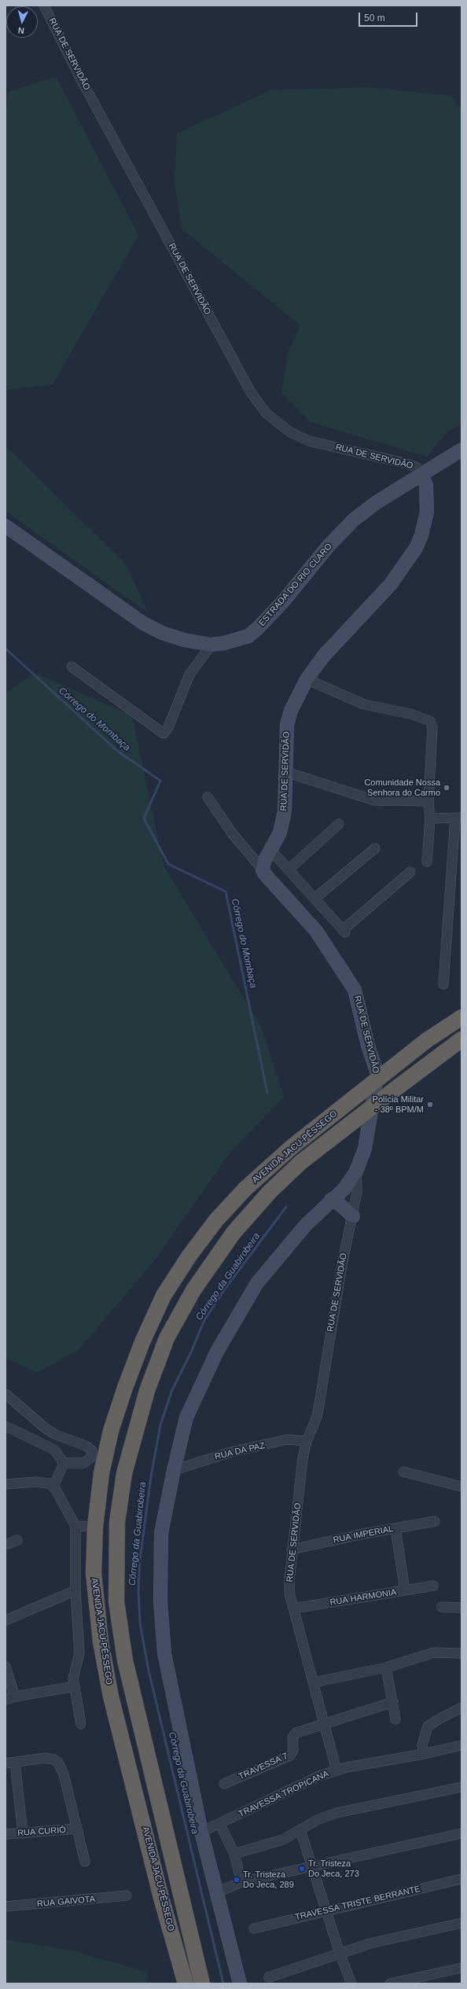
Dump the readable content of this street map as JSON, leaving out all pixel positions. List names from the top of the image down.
{
  "streets": {
    "highway": ["AVENIDA JACU-PÊSSEGO"],
    "main road": ["RUA DE SERVIDÃO", "ESTRADA DO RIO CLARO"],
    "street": [
      "RUA DA PAZ",
      "RUA IMPERIAL",
      "RUA HARMONIA",
      "TRAVESSA 7",
      "TRAVESSA TROPICANA",
      "RUA CURIÓ",
      "RUA GAIVOTA",
      "TRAVESSA TRISTE BERRANTE"
    ]
  },
  "crossings": [
    ["RUA DE SERVIDÃO", "ESTRADA DO RIO CLARO"],
    ["RUA DE SERVIDÃO", "RUA DA PAZ"],
    ["RUA DE SERVIDÃO", "RUA IMPERIAL"],
    ["RUA DE SERVIDÃO", "RUA HARMONIA"],
    ["RUA DE SERVIDÃO", "TRAVESSA 7"],
    ["RUA DE SERVIDÃO", "TRAVESSA TROPICANA"]
  ],
  "water": ["Córrego do Mombaça", "Córrego da Guabirobeira"],
  "places": [
    "Comunidade Nossa Senhora do Carmo",
    "Polícia Militar - 38º BPM/M",
    "Tr. Tristeza Do Jeca, 273",
    "Tr. Tristeza Do Jeca, 289"
  ],
  "scale_bar": "50 m",
  "north": "bottom"
}
